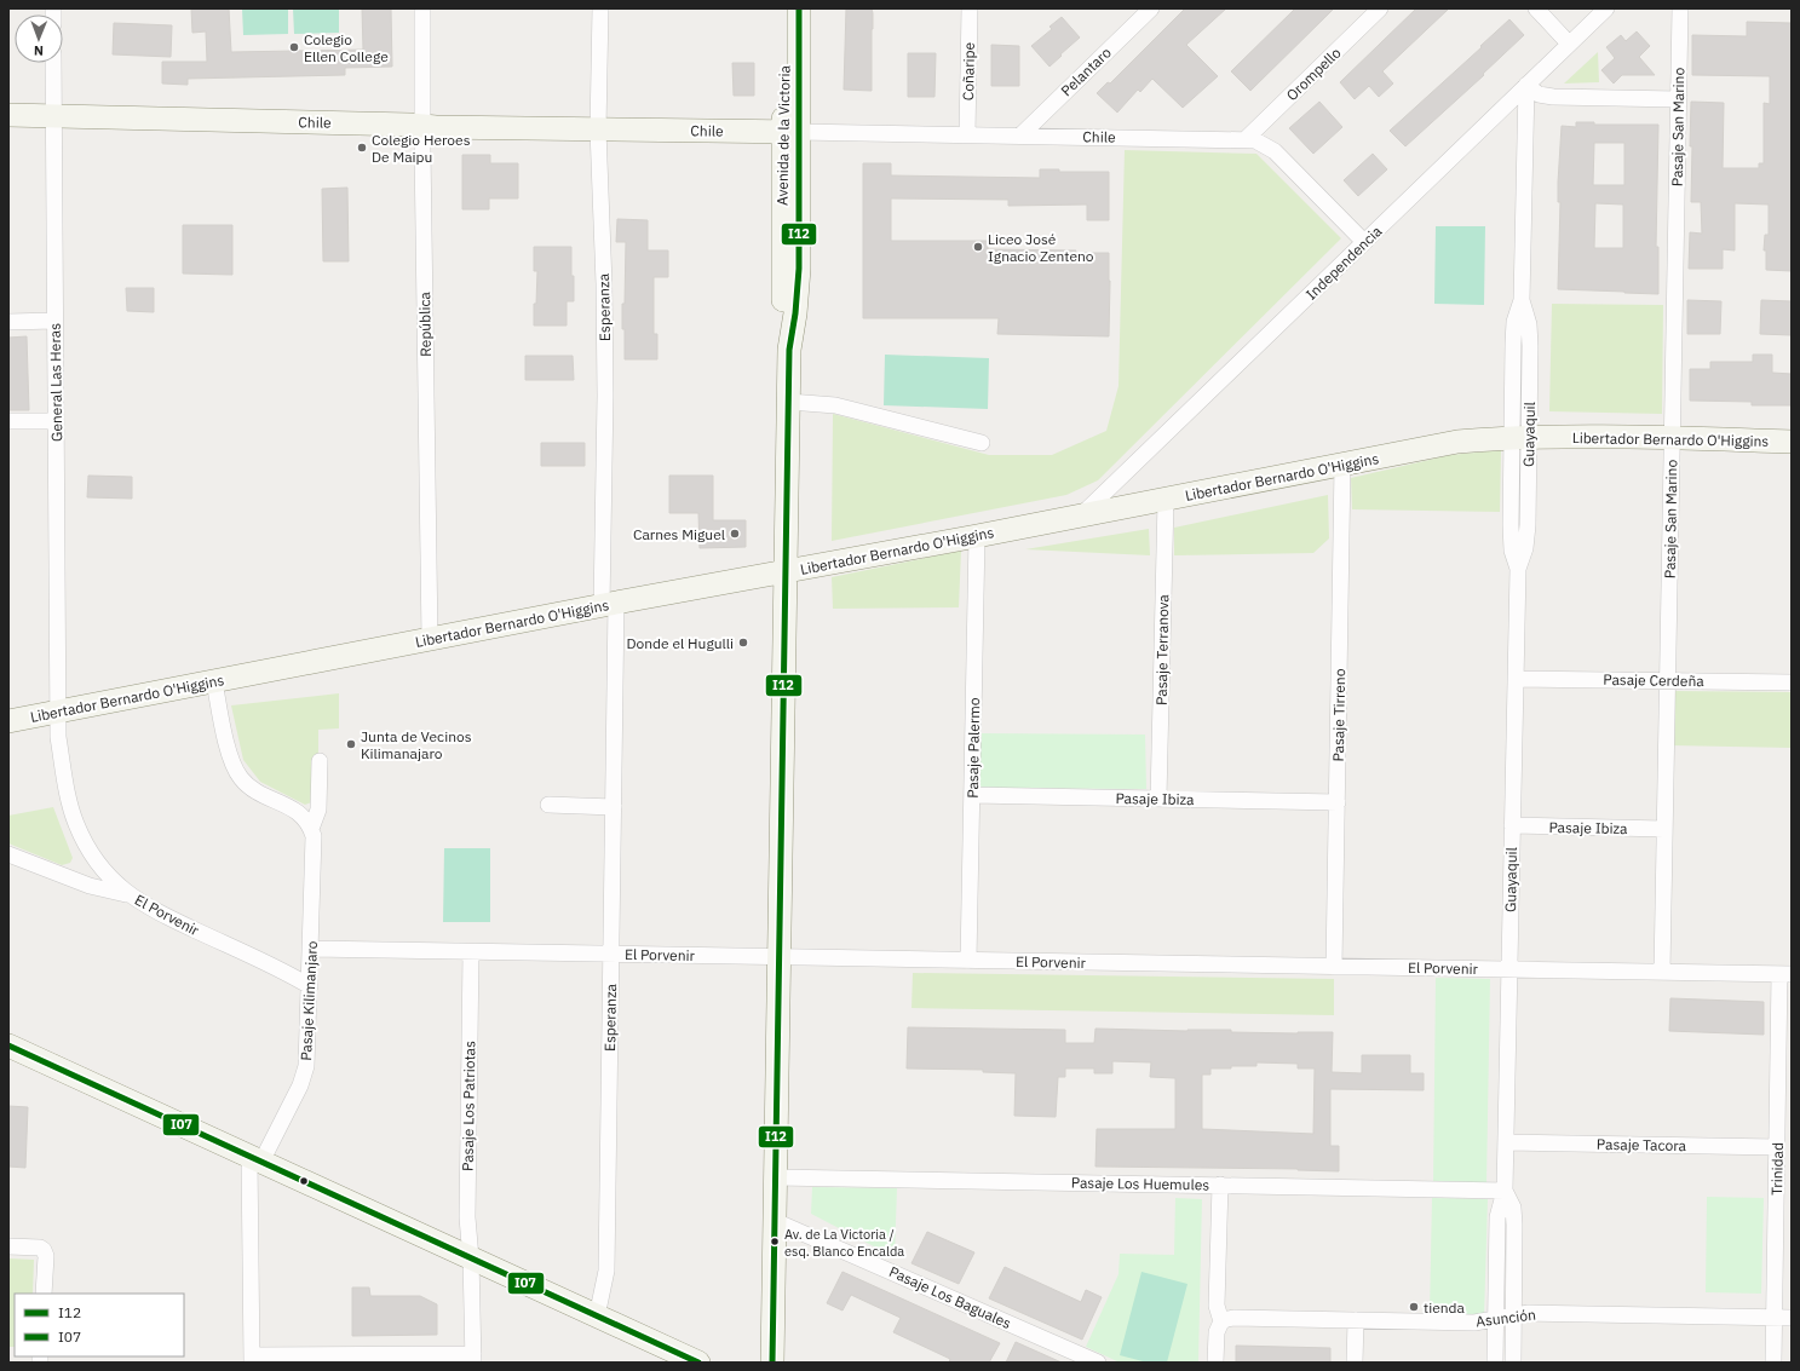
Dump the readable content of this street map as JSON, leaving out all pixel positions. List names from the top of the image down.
{
  "streets": {
    "street": [
      "Coñaripe",
      "Pelantaro",
      "Orompello",
      "Chile",
      "Pasaje San Marino",
      "Avenida de la Victoria",
      "Independencia",
      "Esperanza",
      "República",
      "General Las Heras",
      "Guayaquil",
      "Libertador Bernardo O'Higgins",
      "Pasaje Terranova",
      "Pasaje Cerdeña",
      "Pasaje Tirreno",
      "Pasaje Palermo",
      "Pasaje Ibiza",
      "El Porvenir",
      "Pasaje Kilimanjaro",
      "Pasaje Los Patriotas",
      "Pasaje Tacora",
      "Trinidad",
      "Pasaje Los Huemules",
      "Pasaje Los Baguales",
      "Asunción"
    ]
  },
  "crossings": [
    ["Coñaripe", "Chile"],
    ["Pelantaro", "Chile"],
    ["Orompello", "Chile"],
    ["Chile", "Avenida de la Victoria"],
    ["Chile", "Independencia"],
    ["Chile", "Esperanza"],
    ["Chile", "República"],
    ["Chile", "General Las Heras"],
    ["Pasaje San Marino", "Libertador Bernardo O'Higgins"],
    ["Pasaje San Marino", "Pasaje Cerdeña"],
    ["Pasaje San Marino", "Pasaje Ibiza"],
    ["Pasaje San Marino", "El Porvenir"],
    ["Avenida de la Victoria", "Libertador Bernardo O'Higgins"],
    ["Avenida de la Victoria", "El Porvenir"],
    ["Avenida de la Victoria", "Pasaje Los Huemules"],
    ["Avenida de la Victoria", "Pasaje Los Baguales"],
    ["Independencia", "Guayaquil"],
    ["Independencia", "Libertador Bernardo O'Higgins"],
    ["Esperanza", "Libertador Bernardo O'Higgins"],
    ["Esperanza", "El Porvenir"],
    ["República", "Libertador Bernardo O'Higgins"],
    ["General Las Heras", "Libertador Bernardo O'Higgins"],
    ["General Las Heras", "El Porvenir"],
    ["Guayaquil", "Libertador Bernardo O'Higgins"],
    ["Guayaquil", "Pasaje Cerdeña"],
    ["Guayaquil", "Pasaje Ibiza"],
    ["Guayaquil", "El Porvenir"],
    ["Guayaquil", "Pasaje Tacora"],
    ["Guayaquil", "Pasaje Los Huemules"],
    ["Guayaquil", "Asunción"],
    ["Libertador Bernardo O'Higgins", "Pasaje Terranova"],
    ["Libertador Bernardo O'Higgins", "Pasaje Tirreno"],
    ["Libertador Bernardo O'Higgins", "Pasaje Palermo"],
    ["Libertador Bernardo O'Higgins", "El Porvenir"],
    ["Pasaje Terranova", "Pasaje Ibiza"],
    ["Pasaje Tirreno", "Pasaje Ibiza"],
    ["Pasaje Tirreno", "El Porvenir"],
    ["Pasaje Palermo", "Pasaje Ibiza"],
    ["Pasaje Palermo", "El Porvenir"],
    ["El Porvenir", "Pasaje Kilimanjaro"],
    ["El Porvenir", "Pasaje Los Patriotas"],
    ["El Porvenir", "Trinidad"],
    ["Pasaje Tacora", "Trinidad"],
    ["Trinidad", "Asunción"]
  ],
  "places": [
    "Colegio Ellen College",
    "Colegio Heroes De Maipu",
    "Liceo José Ignacio Zenteno",
    "Carnes Miguel",
    "Donde el Hugulli",
    "Junta de Vecinos Kilimanajaro",
    "Av. de La Victoria / esq. Blanco Encalda",
    "tienda"
  ],
  "lines": ["transit line I12", "transit line I07"],
  "legend": ["I12", "I07"],
  "north": "bottom"
}
